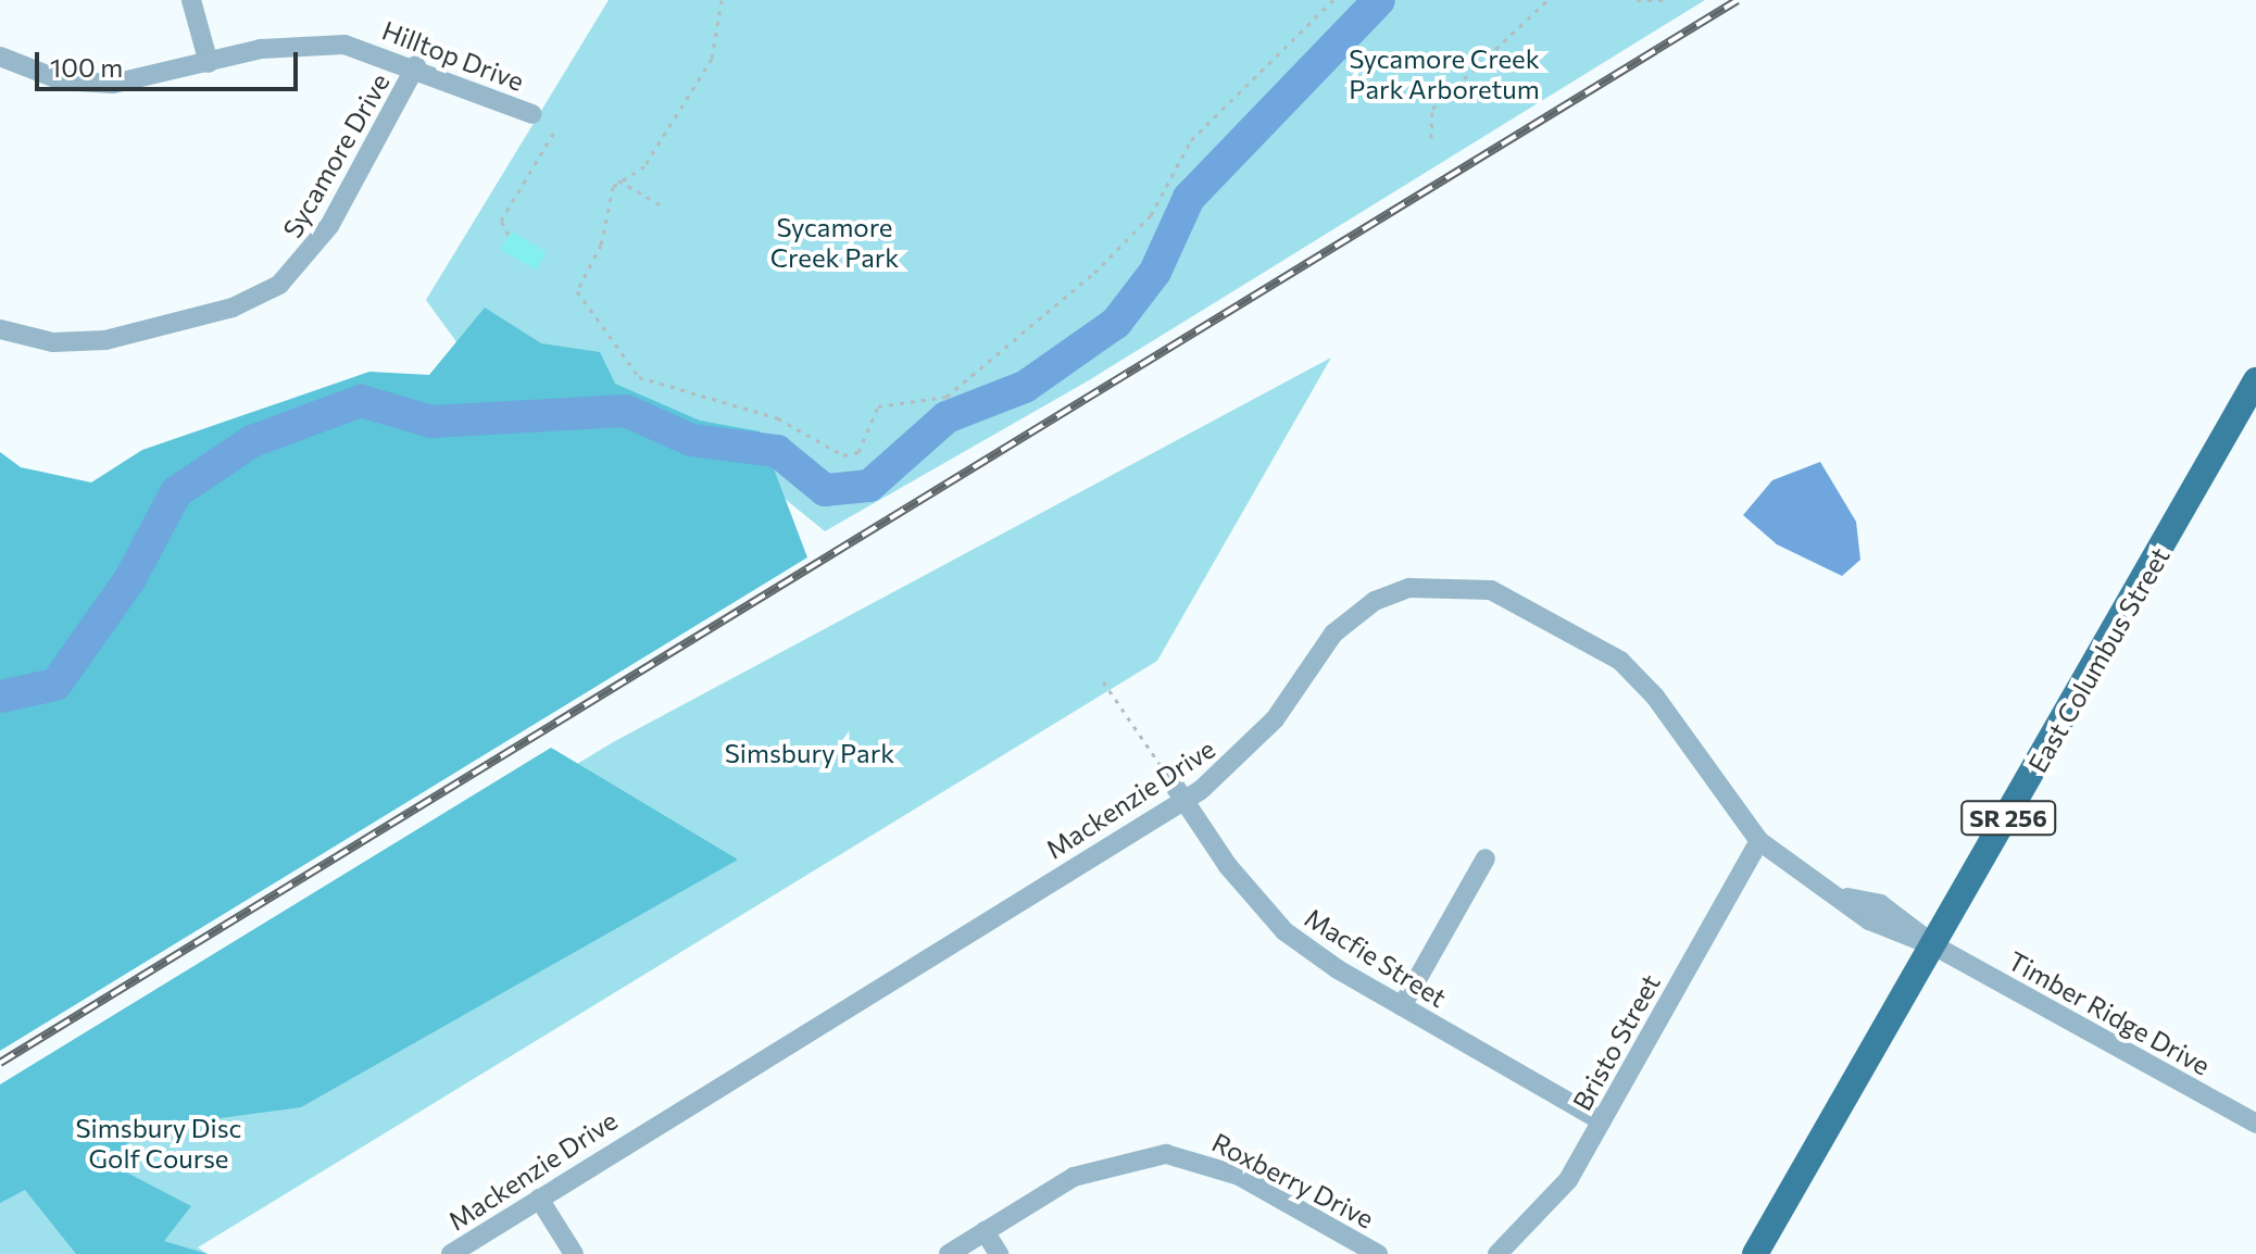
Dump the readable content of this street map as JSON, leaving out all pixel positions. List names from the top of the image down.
{
  "streets": {
    "main road": ["East Columbus Street", "SR 256"],
    "street": [
      "Hilltop Drive",
      "Sycamore Drive",
      "Mackenzie Drive",
      "Macfie Street",
      "Timber Ridge Drive",
      "Bristo Street",
      "Roxberry Drive"
    ]
  },
  "crossings": [
    ["Hilltop Drive", "Sycamore Drive"],
    ["East Columbus Street", "Mackenzie Drive"],
    ["East Columbus Street", "Timber Ridge Drive"],
    ["Mackenzie Drive", "Macfie Street"],
    ["Mackenzie Drive", "Timber Ridge Drive"],
    ["Mackenzie Drive", "Bristo Street"],
    ["Macfie Street", "Bristo Street"]
  ],
  "parks": [
    "Sycamore Creek Park Arboretum",
    "Sycamore Creek Park",
    "Simsbury Park",
    "Simsbury Disc Golf Course"
  ],
  "scale_bar": "100 m"
}
